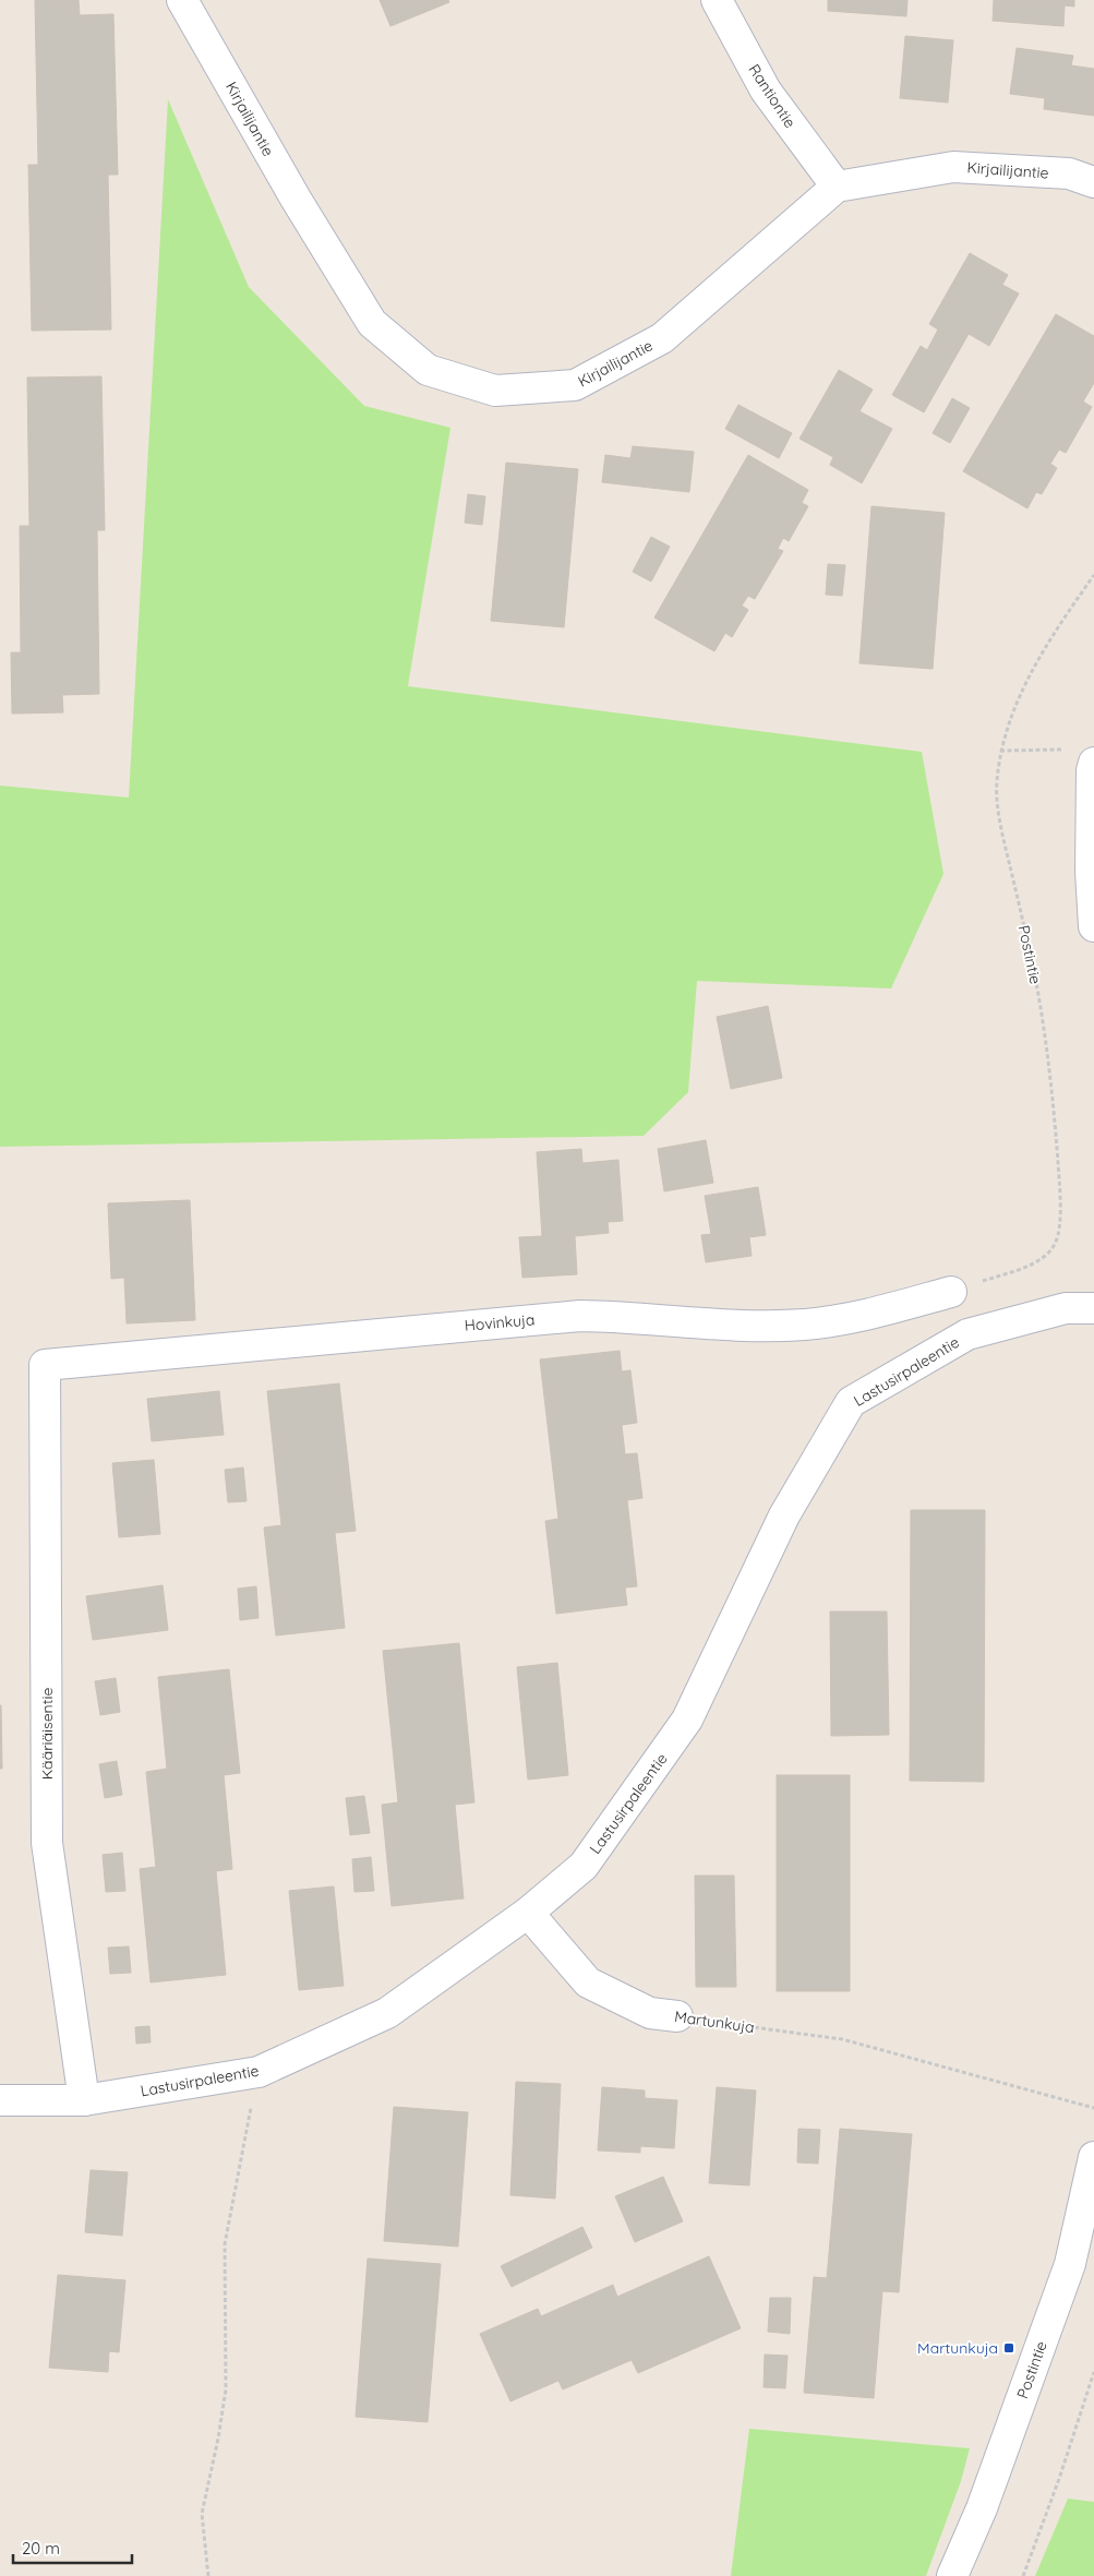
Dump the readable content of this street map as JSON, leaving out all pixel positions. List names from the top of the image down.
{
  "streets": {
    "street": [
      "Rantiontie",
      "Kirjailijantie",
      "Postintie",
      "Hovinkuja",
      "Lastusirpaleentie",
      "Kääriäisentie",
      "Martunkuja"
    ]
  },
  "crossings": [
    ["Rantiontie", "Kirjailijantie"],
    ["Postintie", "Hovinkuja"],
    ["Hovinkuja", "Kääriäisentie"],
    ["Lastusirpaleentie", "Kääriäisentie"],
    ["Lastusirpaleentie", "Martunkuja"]
  ],
  "places": {
    "transit": ["Martunkuja"]
  },
  "scale_bar": "20 m"
}
